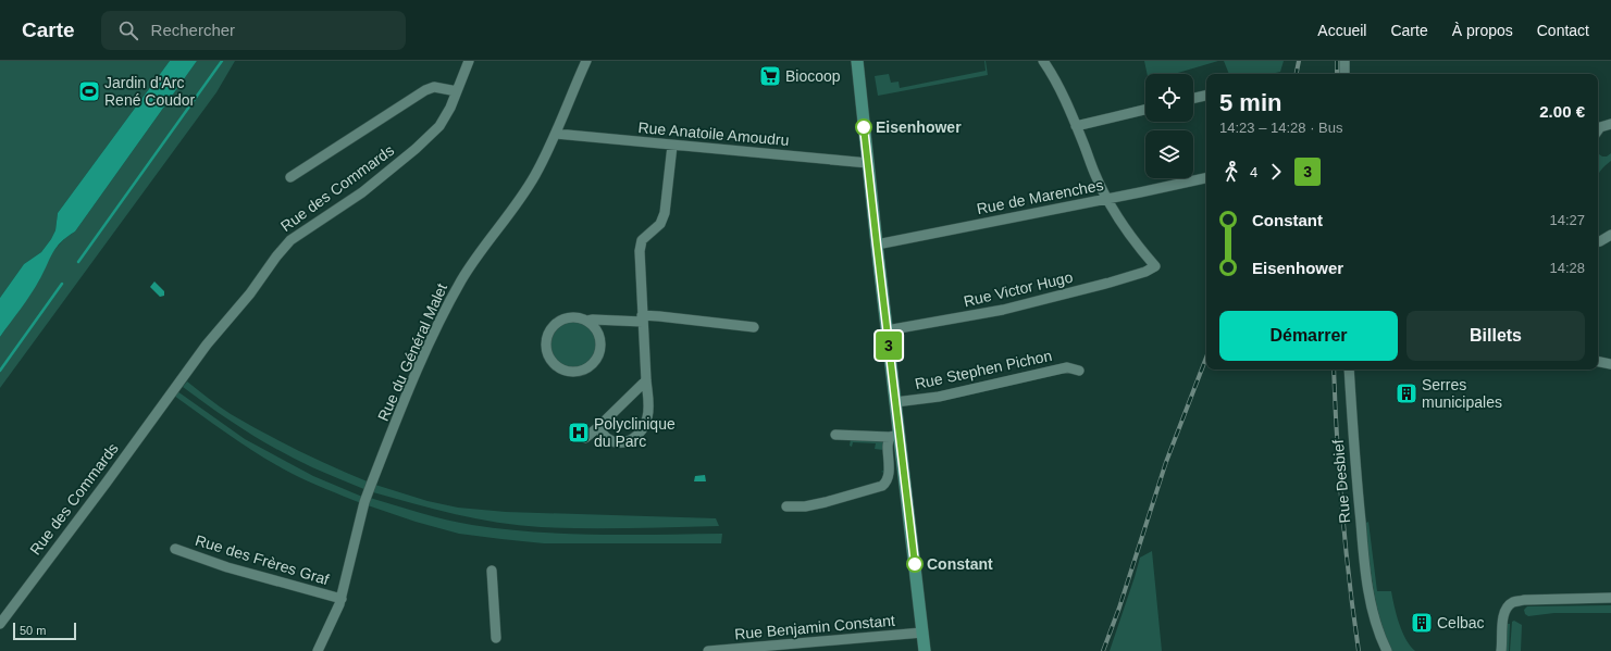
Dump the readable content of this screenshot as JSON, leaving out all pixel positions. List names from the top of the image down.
{
  "streets": {
    "street": [
      "Rue Anatoile Amoudru",
      "Rue des Commards",
      "Rue de Marenches",
      "Rue Victor Hugo",
      "Rue du Général Malet",
      "Rue Stephen Pichon",
      "Rue Desbief",
      "Rue des Frères Graf",
      "Rue Benjamin Constant"
    ]
  },
  "crossings": [
    ["Rue Anatoile Amoudru", "Rue du Général Malet"],
    ["Rue de Marenches", "Rue Victor Hugo"],
    ["Rue du Général Malet", "Rue des Frères Graf"]
  ],
  "places": {
    "supermarket": ["Biocoop"],
    "sports": ["Jardin d'Arc René Coudor"],
    "other": ["Eisenhower", "Constant"],
    "building": ["Serres municipales", "Celbac"],
    "hospital": ["Polyclinique du Parc"]
  },
  "lines": ["bus line 3"],
  "scale_bar": "50 m",
  "page": {
    "header": "Carte",
    "search": "Rechercher",
    "nav": [
      "Accueil",
      "Carte",
      "À propos",
      "Contact"
    ],
    "on_map": "3",
    "heading": ["5 min", "14:23 – 14:28 · Bus", "2.00 €"],
    "legs": ["4", "3"],
    "list": [
      {
        "name": "Constant",
        "value": "14:27"
      },
      {
        "name": "Eisenhower",
        "value": "14:28"
      }
    ],
    "buttons": ["Démarrer", "Billets"],
    "scale": "50 m"
  }
}
